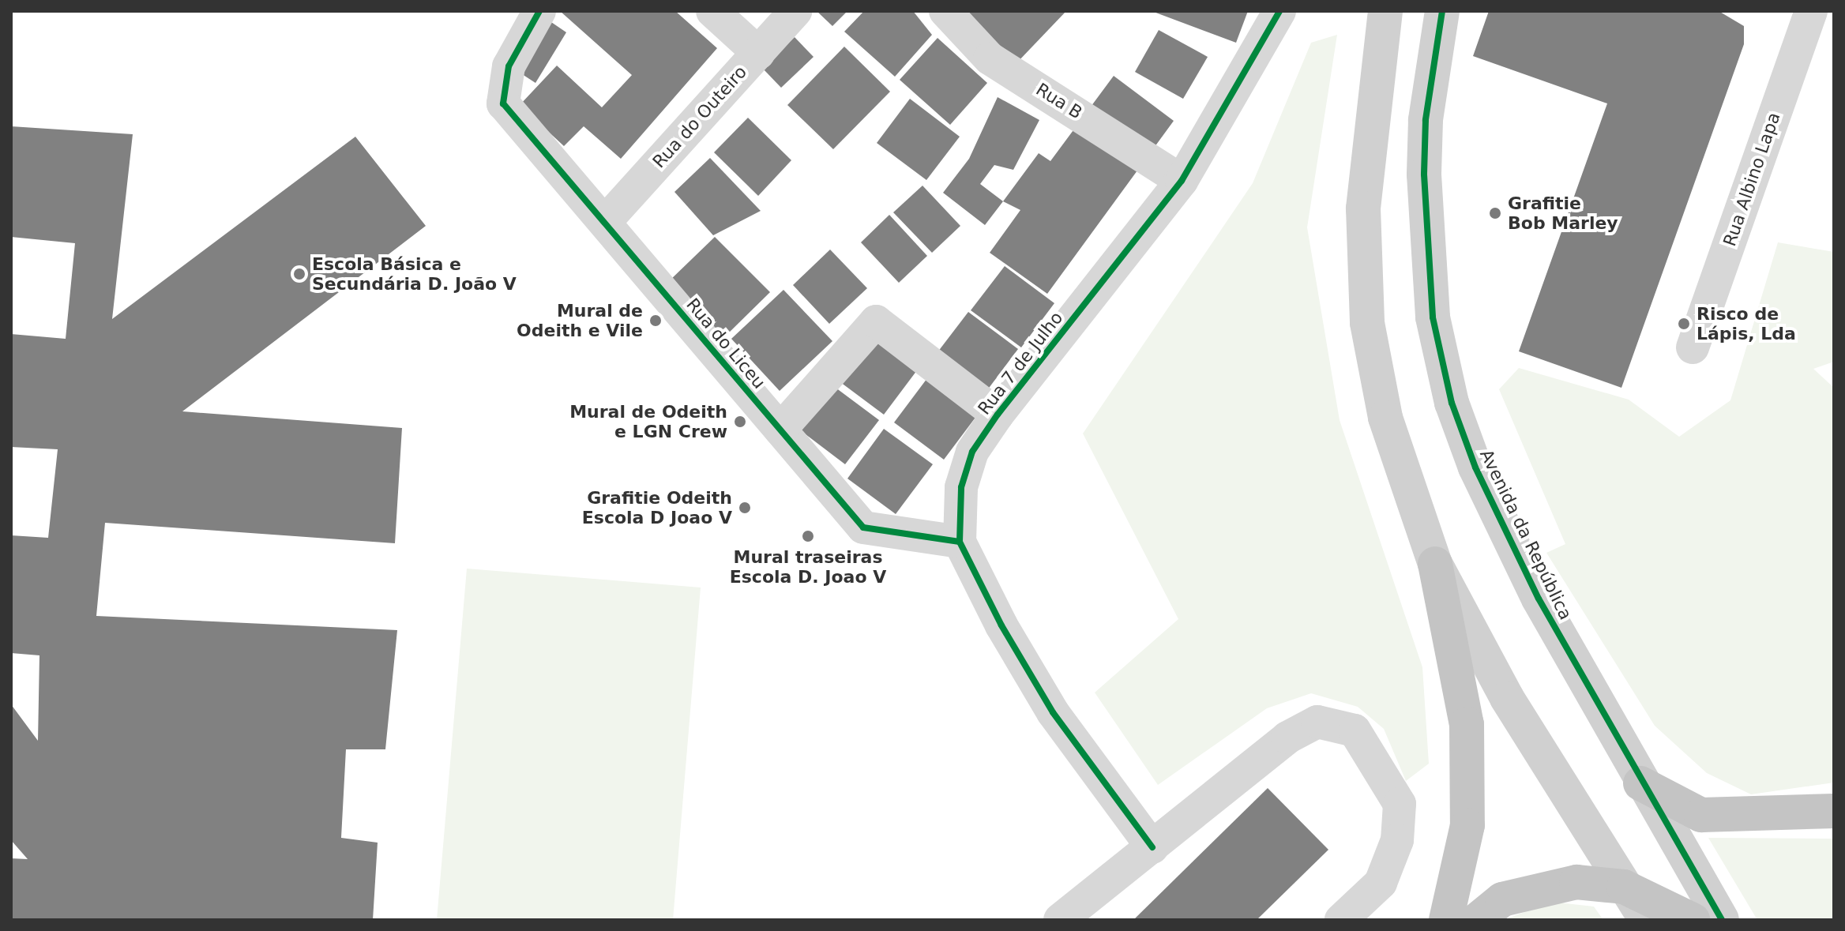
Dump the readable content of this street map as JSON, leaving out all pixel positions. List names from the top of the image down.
{
  "streets": {
    "street": [
      "Rua B",
      "Rua do Outeiro",
      "Rua Albino Lapa",
      "Rua do Liceu",
      "Rua 7 de Julho",
      "Avenida da República"
    ]
  },
  "crossings": [
    ["Rua B", "Rua 7 de Julho"],
    ["Rua do Outeiro", "Rua do Liceu"],
    ["Rua do Liceu", "Rua 7 de Julho"]
  ],
  "places": [
    "Grafitie Bob Marley",
    "Escola Básica e Secundária D. João V",
    "Mural de Odeith e Vile",
    "Risco de Lápis, Lda",
    "Mural de Odeith e LGN Crew",
    "Grafitie Odeith Escola D Joao V",
    "Mural traseiras Escola D. Joao V"
  ]
}
